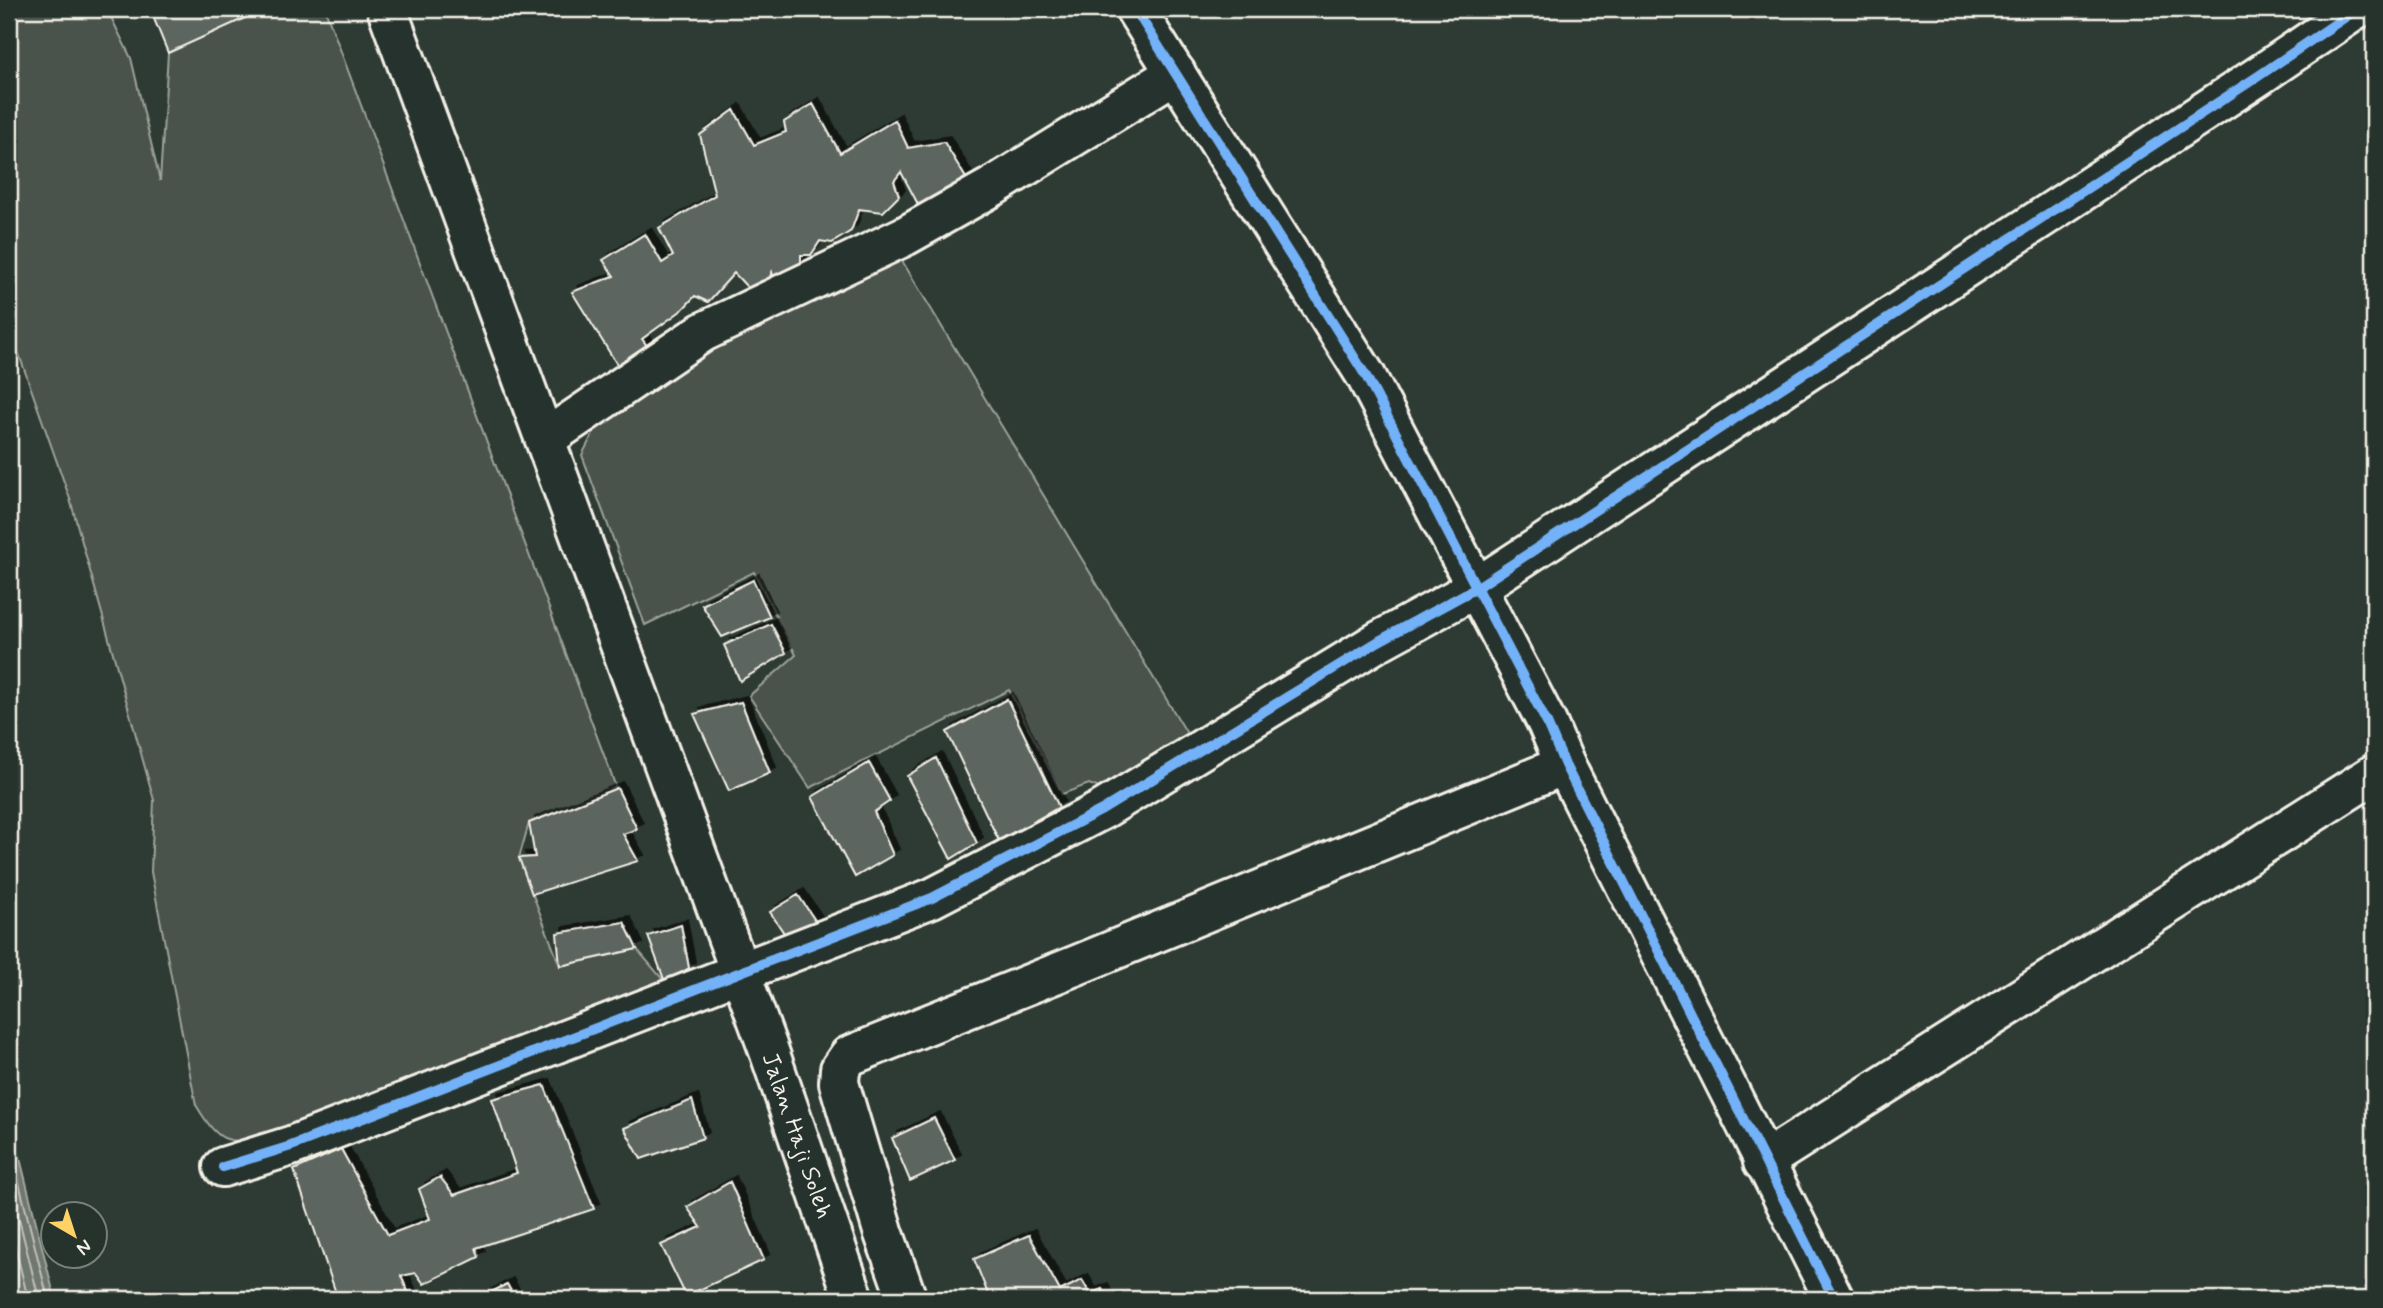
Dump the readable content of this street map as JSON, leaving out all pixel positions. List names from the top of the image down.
{
  "streets": {
    "street": ["Jalan Haji Soleh"]
  },
  "north": "bottom right"
}
